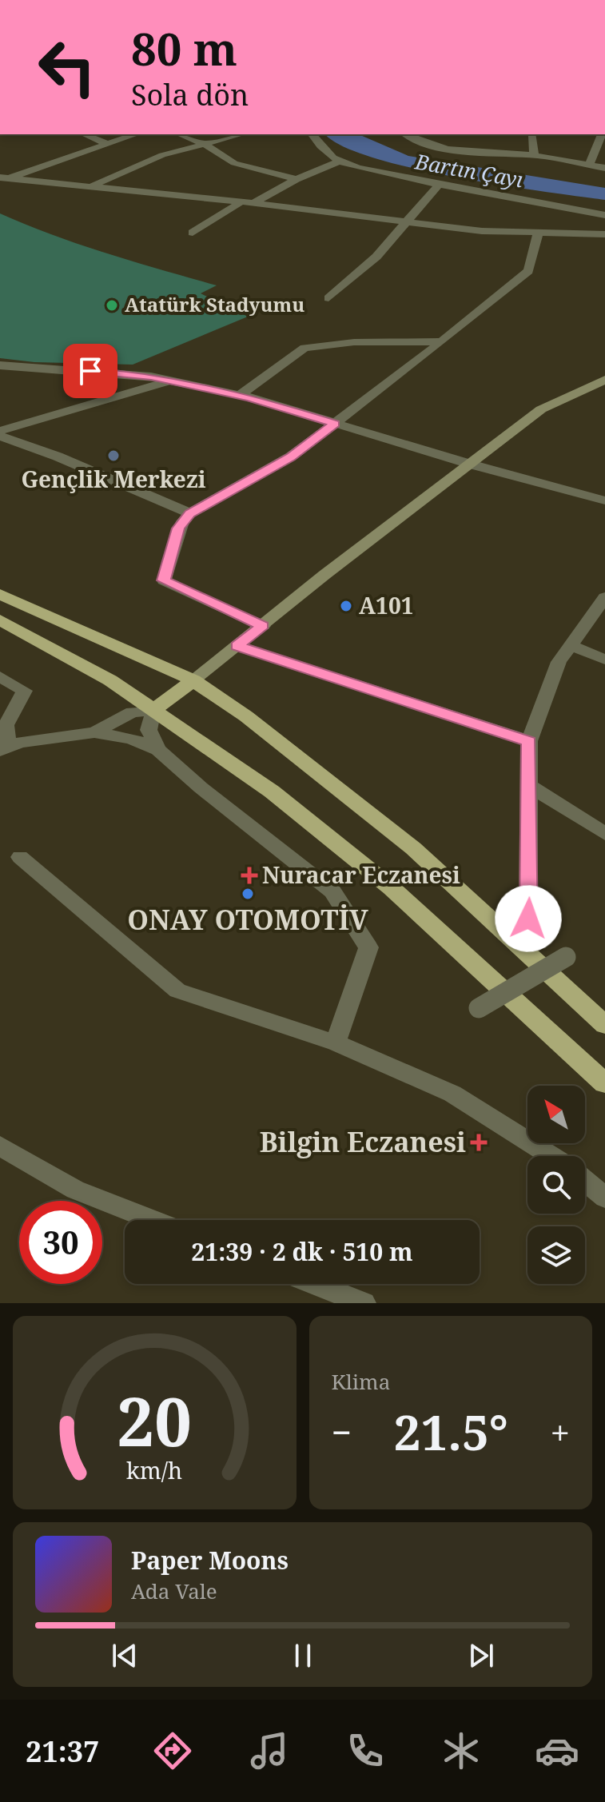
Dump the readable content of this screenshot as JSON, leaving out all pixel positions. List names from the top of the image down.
{
  "water": ["Bartın Çayı"],
  "places": {
    "other": [
      "Atatürk Stadyumu",
      "Gençlik Merkezi",
      "A101",
      "ONAY OTOMOTİV"
    ],
    "health": ["Nuracar Eczanesi", "Bilgin Eczanesi"]
  },
  "north": "top left",
  "page": {
    "turn": ["80 m", "Sola dön"],
    "limit": "30",
    "trip": "21:39 · 2 dk · 510 m",
    "tile": "Klima",
    "heat": ["−", "21.5°", "+"],
    "song": ["Paper Moons", "Ada Vale"],
    "tabs": "21:37",
    "gauge": ["20", "km/h"]
  }
}
